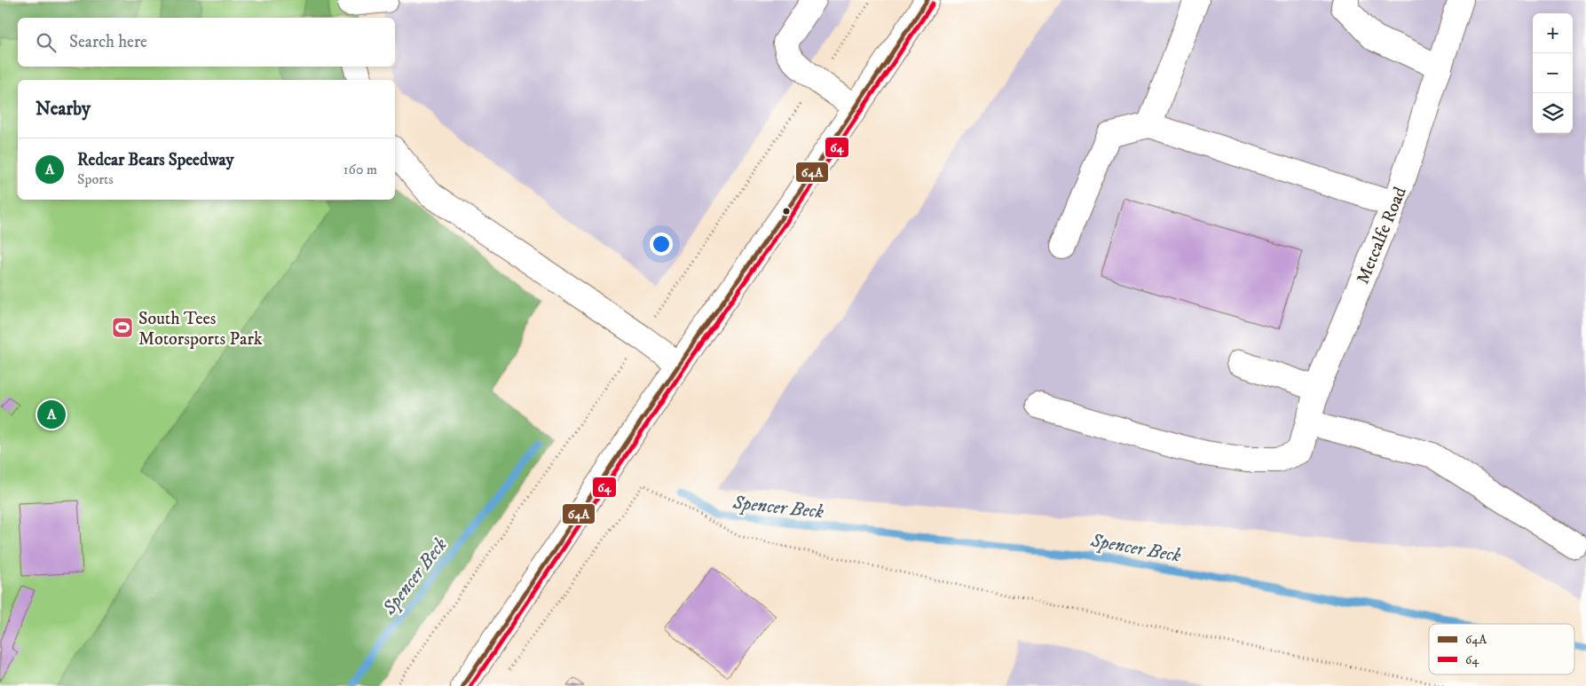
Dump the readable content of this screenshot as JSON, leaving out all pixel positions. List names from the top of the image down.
{
  "streets": {
    "street": ["Metcalfe Road"]
  },
  "water": ["Spencer Beck"],
  "places": {
    "sports": ["South Tees Motorsports Park"]
  },
  "lines": ["transit line 64A", "transit line 64"],
  "legend": ["64A", "64"],
  "page": {
    "map_buttons": ["+", "−"],
    "search": "Search here",
    "heading": "Nearby",
    "list": [
      {
        "mark": "A",
        "name": "Redcar Bears Speedway",
        "note": "Sports",
        "value": "160 m"
      }
    ],
    "pins": "A"
  }
}
